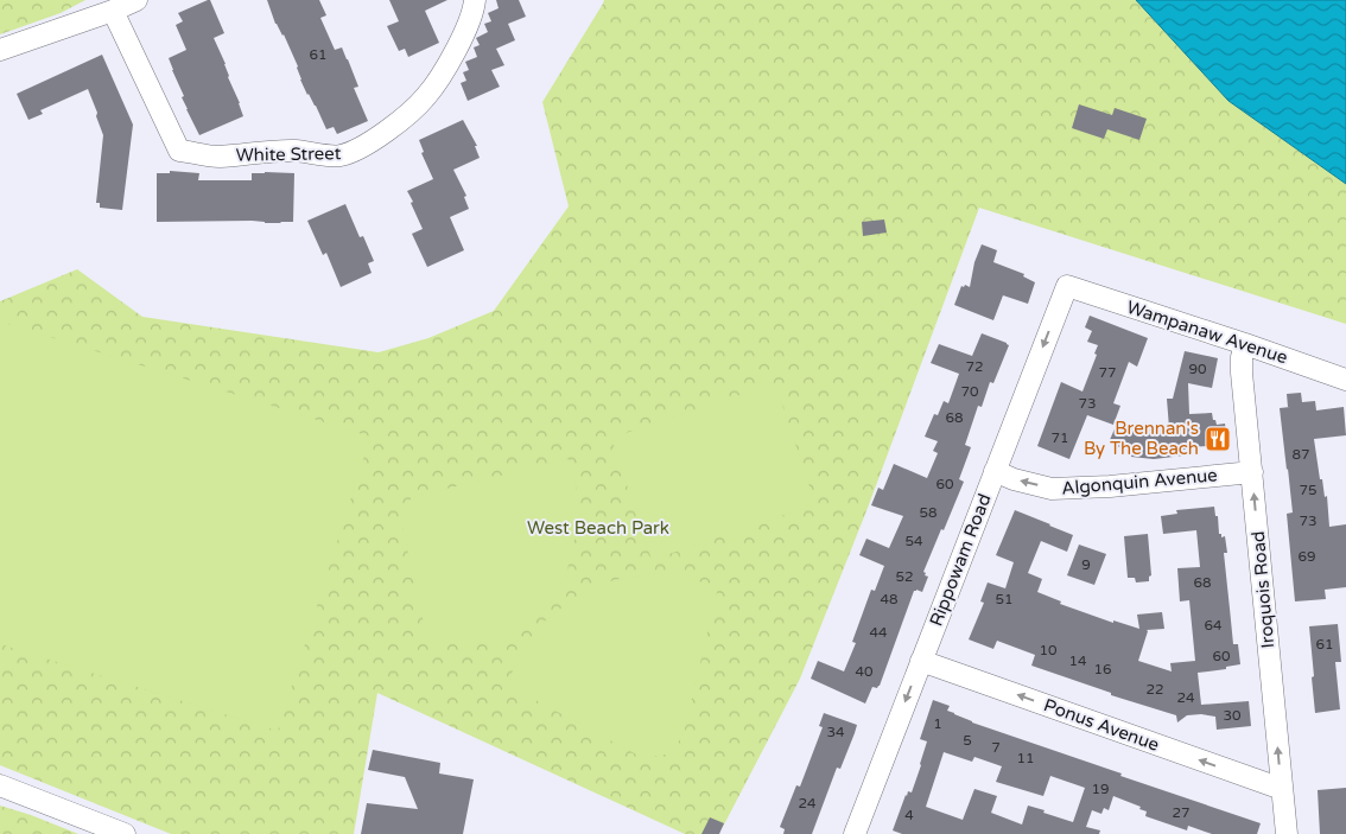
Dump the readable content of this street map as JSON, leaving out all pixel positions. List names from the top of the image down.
{
  "streets": {
    "street": [
      "White Street",
      "Wampanaw Avenue",
      "Algonquin Avenue",
      "Rippowam Road",
      "Iroquois Road",
      "Ponus Avenue"
    ]
  },
  "crossings": [
    ["Wampanaw Avenue", "Rippowam Road"],
    ["Wampanaw Avenue", "Iroquois Road"],
    ["Algonquin Avenue", "Rippowam Road"],
    ["Algonquin Avenue", "Iroquois Road"],
    ["Rippowam Road", "Ponus Avenue"],
    ["Iroquois Road", "Ponus Avenue"]
  ],
  "one_way": [
    "Algonquin Avenue",
    "Rippowam Road",
    "Iroquois Road",
    "Ponus Avenue"
  ],
  "parks": ["West Beach Park"],
  "places": {
    "restaurant": ["Brennan's By The Beach"]
  },
  "house_numbers": [
    "61",
    "72",
    "90",
    "77",
    "70",
    "73",
    "68",
    "71",
    "87",
    "60",
    "75",
    "58",
    "73",
    "54",
    "69",
    "9",
    "52",
    "68",
    "48",
    "51",
    "64",
    "44",
    "61",
    "10",
    "60",
    "14",
    "16",
    "40",
    "22",
    "24",
    "30",
    "1",
    "34",
    "5",
    "7",
    "11",
    "19",
    "24",
    "27",
    "4"
  ]
}
